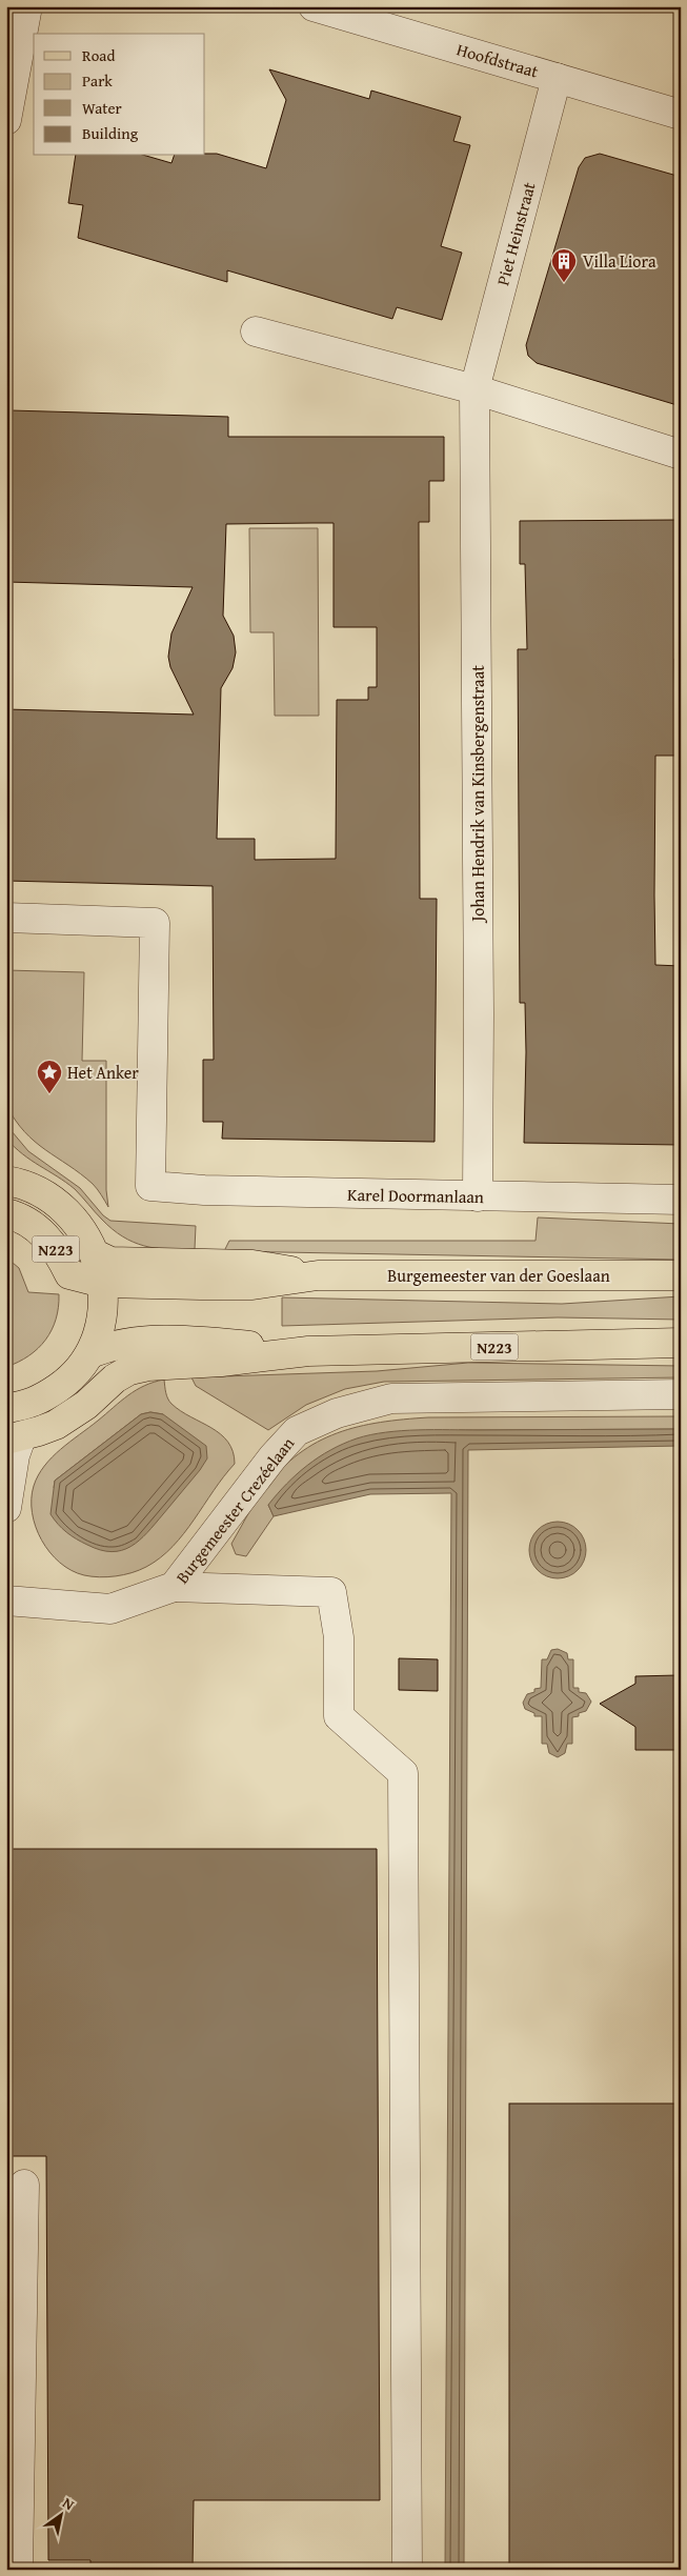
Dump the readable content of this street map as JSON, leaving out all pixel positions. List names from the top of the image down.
{
  "streets": {
    "main road": ["N223", "Burgemeester van der Goeslaan"],
    "street": [
      "Hoofdstraat",
      "Piet Heinstraat",
      "Johan Hendrik van Kinsbergenstraat",
      "Karel Doormanlaan",
      "Burgemeester Crezéelaan"
    ]
  },
  "crossings": [
    ["Hoofdstraat", "Piet Heinstraat"],
    ["Piet Heinstraat", "Johan Hendrik van Kinsbergenstraat"],
    ["Johan Hendrik van Kinsbergenstraat", "Karel Doormanlaan"],
    ["N223", "Burgemeester van der Goeslaan"]
  ],
  "places": {
    "building": ["Villa Liora"],
    "place": ["Het Anker"]
  },
  "legend": [
    "Road",
    "Park",
    "Water",
    "Building"
  ],
  "north": "top right"
}
